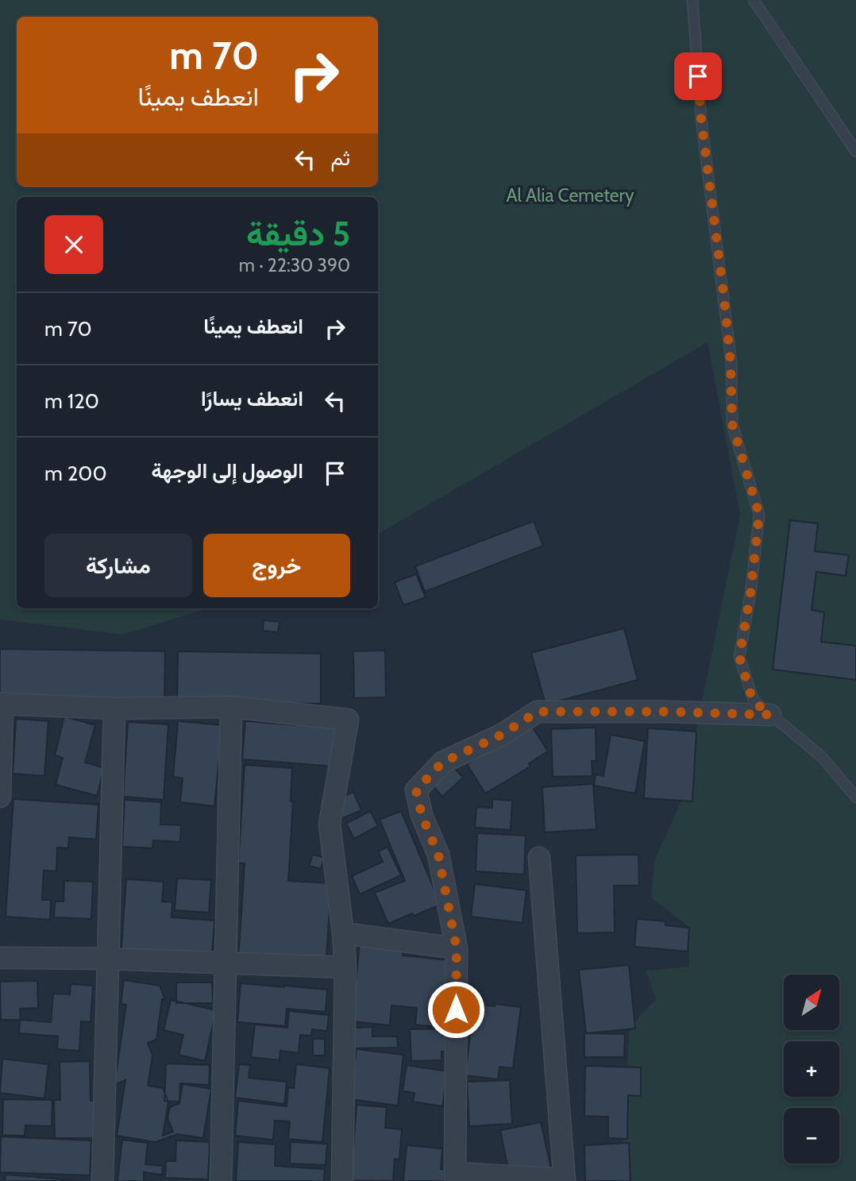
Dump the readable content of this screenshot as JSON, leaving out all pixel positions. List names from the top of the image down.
{
  "parks": ["Al Alia Cemetery"],
  "north": "top right",
  "page": {
    "turn": ["70 m", "انعطف يمينًا"],
    "then": "ثم",
    "heading": ["5 دقيقة", "390 m · 22:30"],
    "list": [
      {
        "name": "انعطف يمينًا",
        "value": "70 m"
      },
      {
        "name": "انعطف يسارًا",
        "value": "120 m"
      },
      {
        "name": "الوصول إلى الوجهة",
        "value": "200 m"
      }
    ],
    "buttons": ["خروج", "مشاركة"],
    "map_buttons": ["+", "−"]
  }
}
